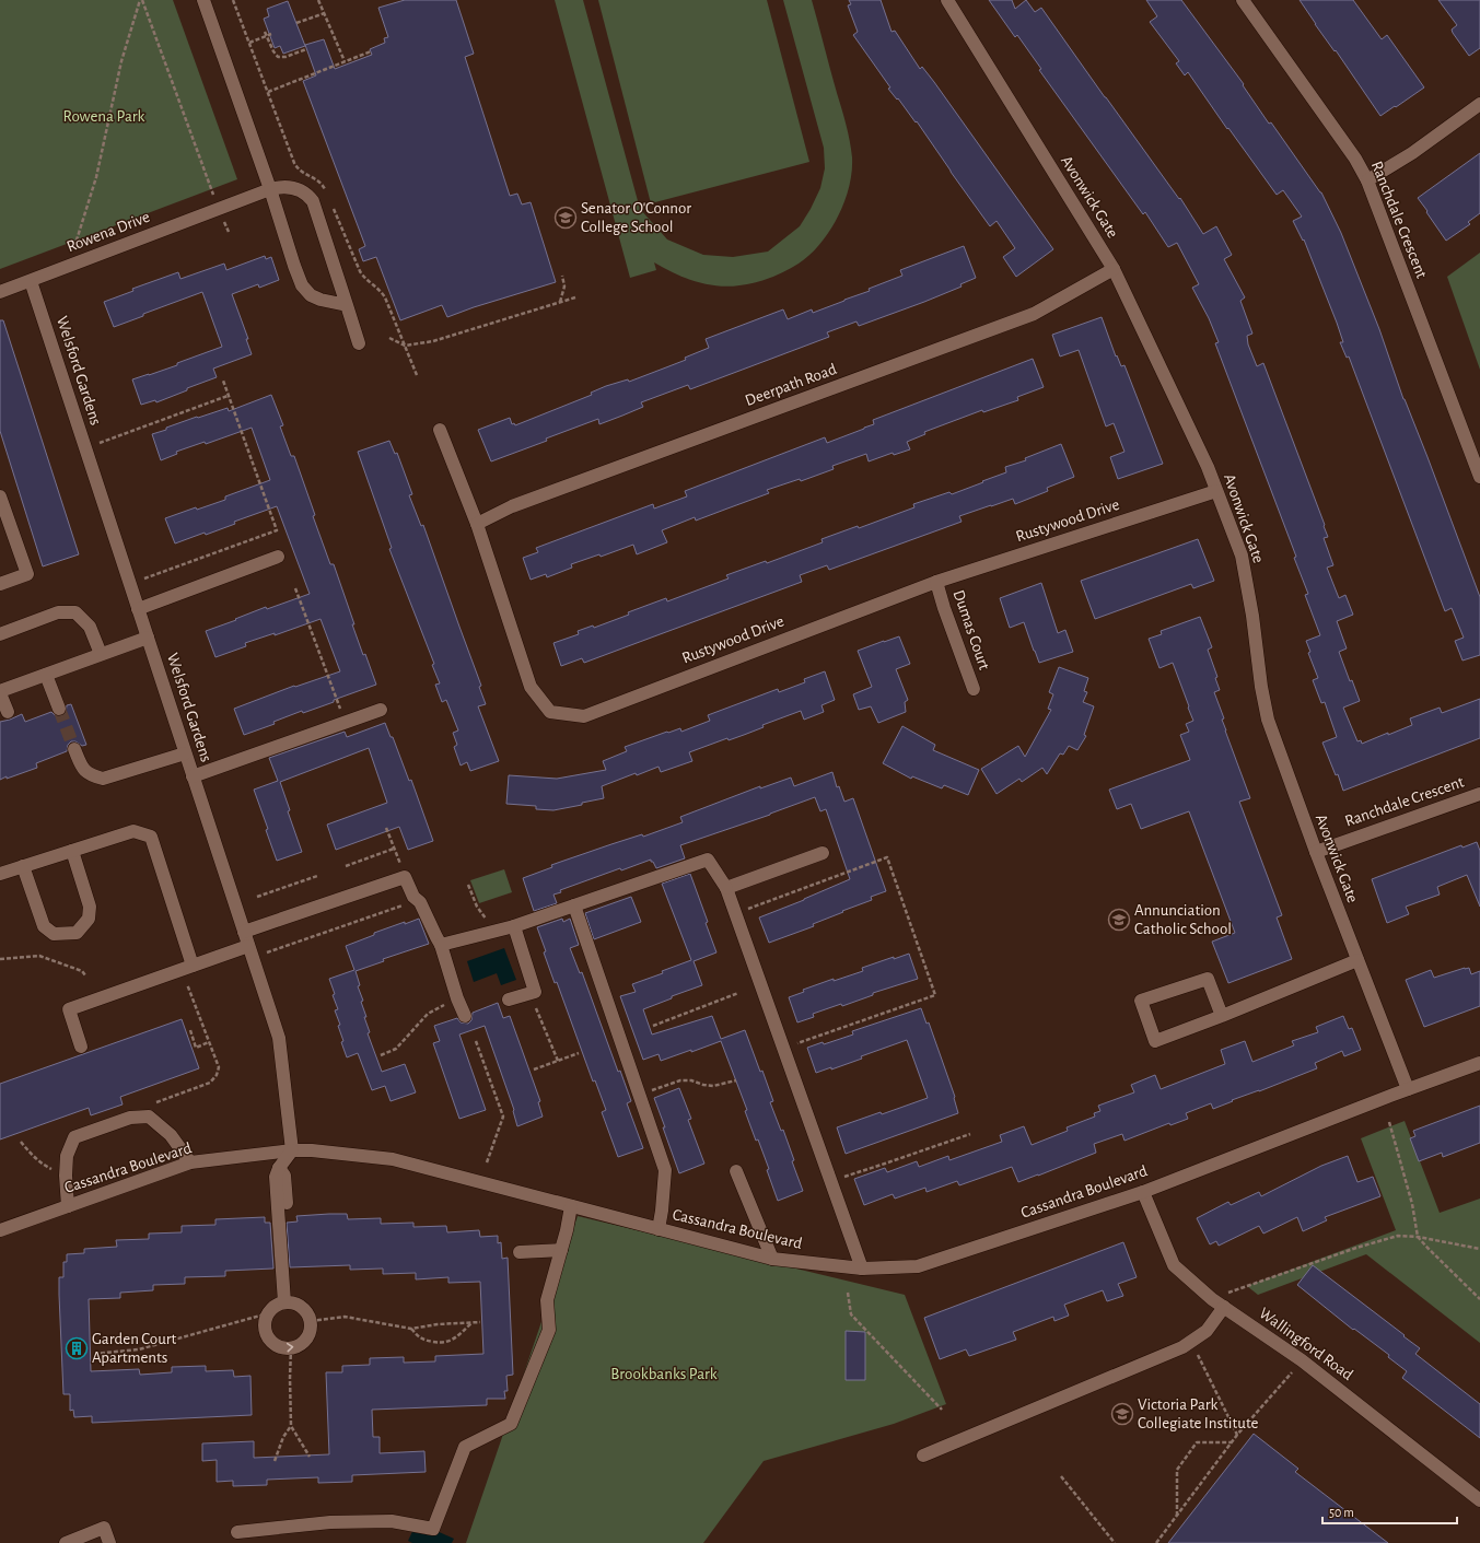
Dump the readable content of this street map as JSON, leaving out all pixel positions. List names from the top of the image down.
{
  "streets": {
    "street": [
      "Avonwick Gate",
      "Ranchdale Crescent",
      "Rowena Drive",
      "Welsford Gardens",
      "Deerpath Road",
      "Rustywood Drive",
      "Dumas Court",
      "Cassandra Boulevard",
      "Wallingford Road"
    ]
  },
  "crossings": [
    ["Avonwick Gate", "Ranchdale Crescent"],
    ["Avonwick Gate", "Deerpath Road"],
    ["Avonwick Gate", "Rustywood Drive"],
    ["Avonwick Gate", "Cassandra Boulevard"],
    ["Rowena Drive", "Welsford Gardens"],
    ["Welsford Gardens", "Cassandra Boulevard"],
    ["Deerpath Road", "Rustywood Drive"],
    ["Rustywood Drive", "Dumas Court"],
    ["Cassandra Boulevard", "Wallingford Road"]
  ],
  "parks": ["Rowena Park", "Brookbanks Park"],
  "places": {
    "school or university": ["Senator O'Connor College School", "Annunciation Catholic School", "Victoria Park Collegiate Institute"],
    "building": ["Garden Court Apartments"]
  },
  "scale_bar": "50 m"
}
